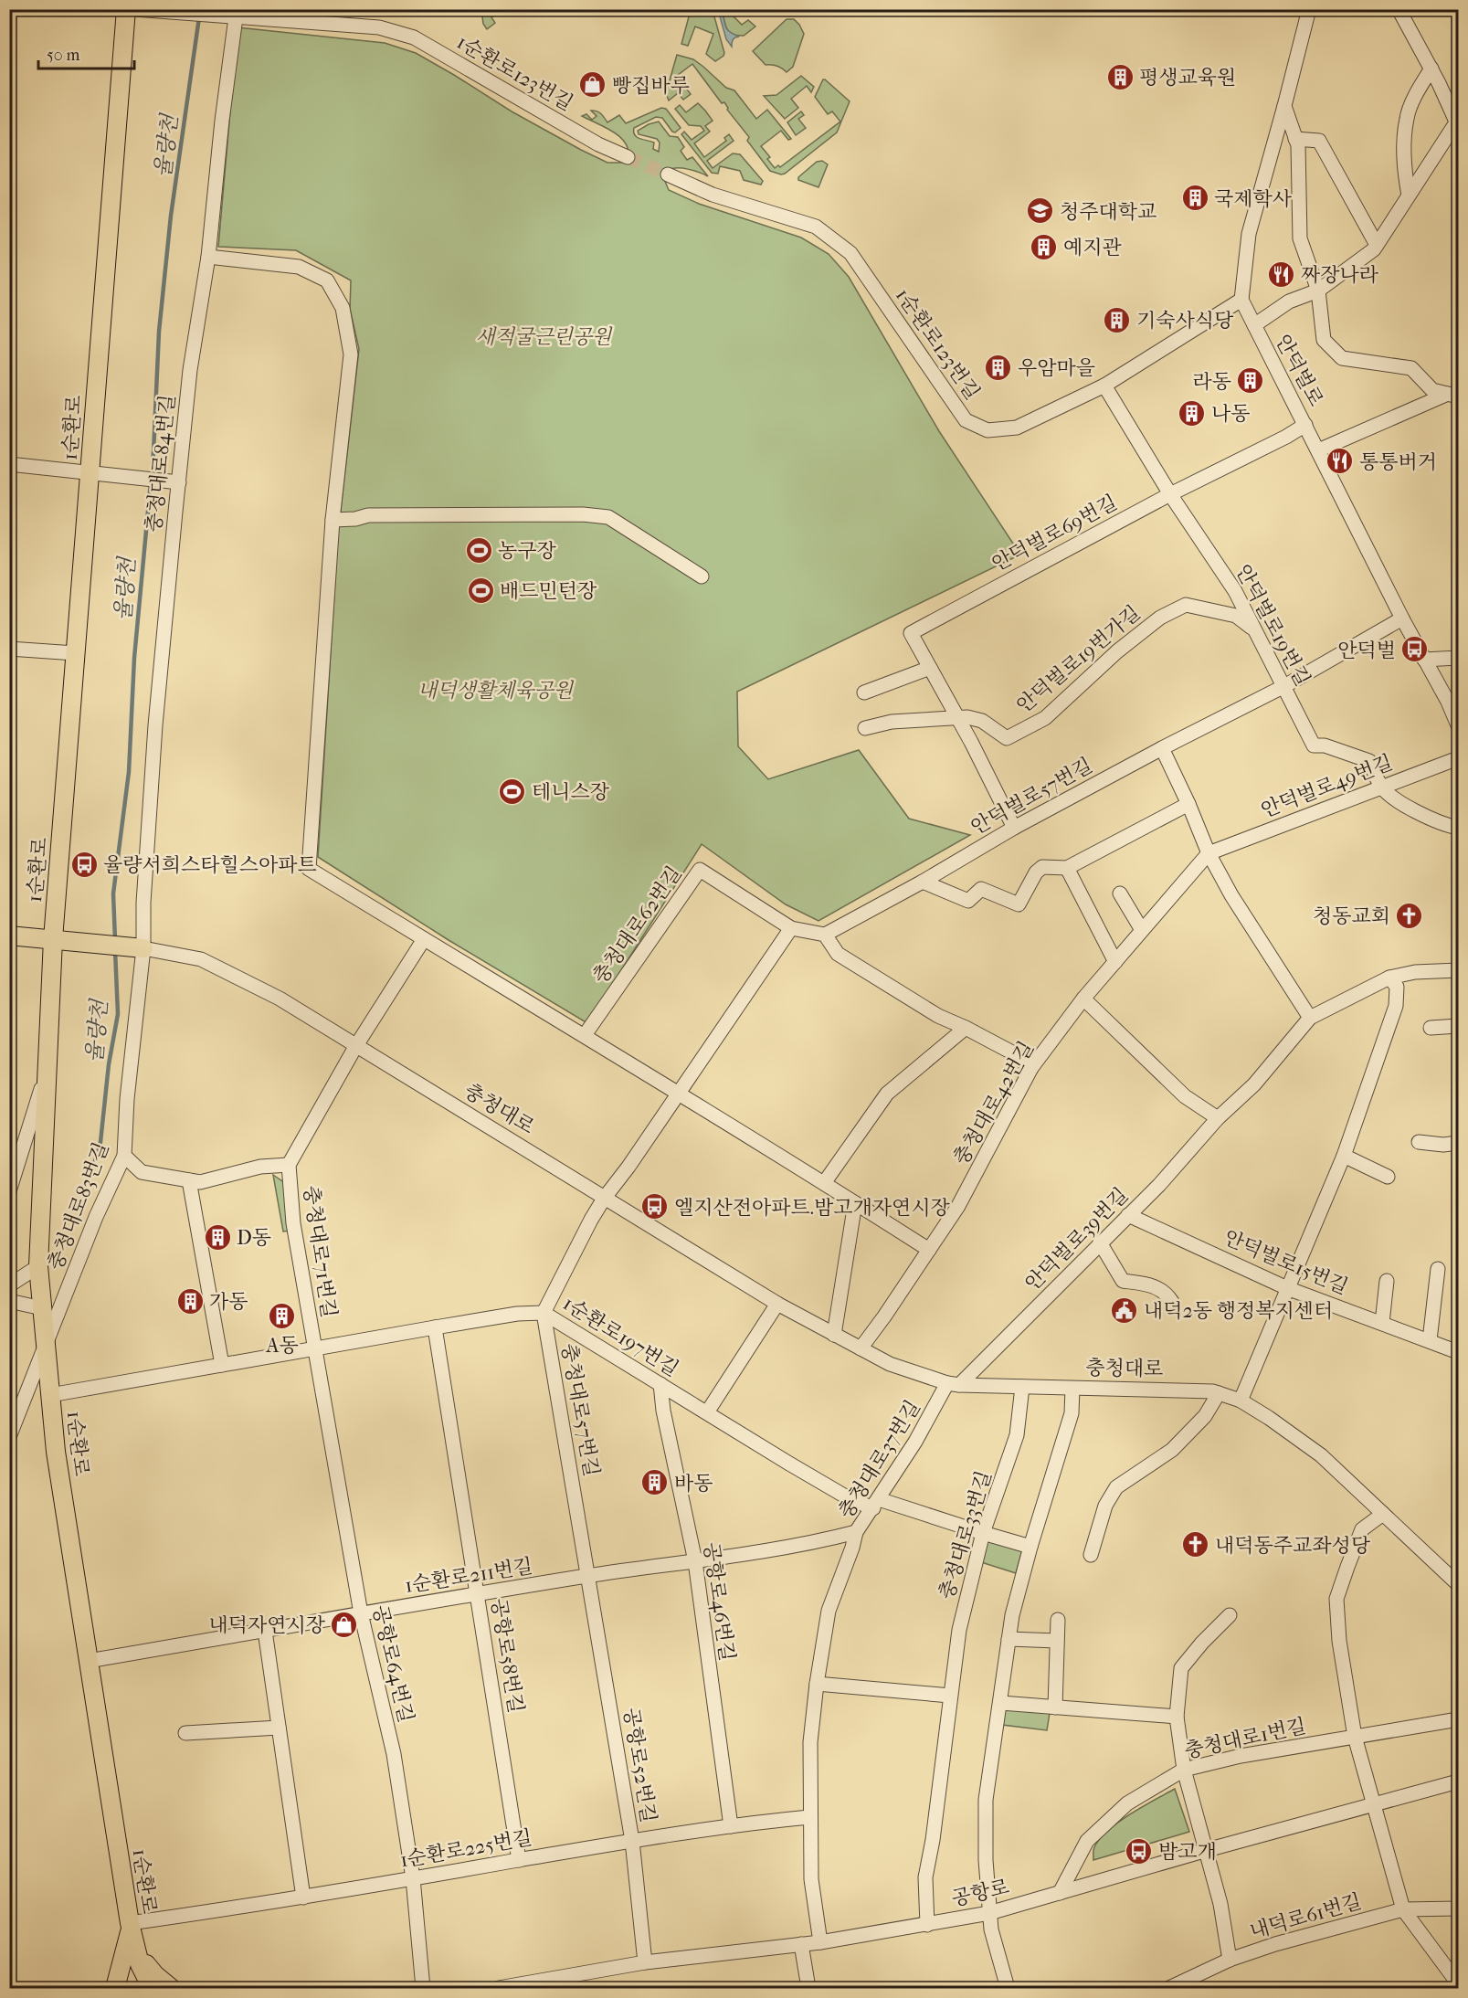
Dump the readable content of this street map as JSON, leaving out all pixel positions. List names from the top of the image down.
{
  "streets": {
    "main road": ["1순환로"],
    "street": [
      "1순환로123번길",
      "안덕벌로",
      "충청대로84번길",
      "안덕벌로69번길",
      "안덕벌로19번길",
      "안덕벌로19번가길",
      "안덕벌로49번길",
      "안덕벌로57번길",
      "충청대로62번길",
      "충청대로42번길",
      "충청대로",
      "충청대로83번길",
      "안덕벌로39번길",
      "충청대로71번길",
      "안덕벌로15번길",
      "1순환로197번길",
      "충청대로57번길",
      "충청대로37번길",
      "충청대로33번길",
      "1순환로211번길",
      "공항로46번길",
      "공항로58번길",
      "공항로64번길",
      "충청대로1번길",
      "공항로52번길",
      "1순환로225번길",
      "공항로",
      "내덕로61번길"
    ]
  },
  "crossings": [
    ["1순환로123번길", "안덕벌로"],
    ["1순환로123번길", "충청대로84번길"],
    ["1순환로123번길", "안덕벌로19번길"],
    ["안덕벌로", "안덕벌로69번길"],
    ["안덕벌로", "안덕벌로57번길"],
    ["1순환로", "충청대로83번길"],
    ["1순환로", "1순환로197번길"],
    ["1순환로", "1순환로211번길"],
    ["1순환로", "1순환로225번길"],
    ["충청대로84번길", "충청대로"],
    ["충청대로84번길", "충청대로83번길"],
    ["안덕벌로69번길", "안덕벌로19번길"],
    ["안덕벌로69번길", "안덕벌로19번가길"],
    ["안덕벌로69번길", "안덕벌로57번길"],
    ["안덕벌로19번길", "안덕벌로19번가길"],
    ["안덕벌로19번길", "안덕벌로49번길"],
    ["안덕벌로19번길", "안덕벌로57번길"],
    ["안덕벌로49번길", "충청대로42번길"],
    ["안덕벌로57번길", "충청대로62번길"],
    ["충청대로42번길", "충청대로"],
    ["충청대로", "충청대로83번길"],
    ["충청대로", "안덕벌로39번길"],
    ["충청대로", "충청대로71번길"],
    ["충청대로", "충청대로37번길"],
    ["충청대로", "충청대로33번길"],
    ["안덕벌로39번길", "안덕벌로15번길"],
    ["안덕벌로39번길", "충청대로37번길"],
    ["충청대로71번길", "1순환로197번길"],
    ["충청대로71번길", "공항로64번길"],
    ["1순환로197번길", "충청대로57번길"],
    ["1순환로197번길", "충청대로37번길"],
    ["1순환로197번길", "충청대로33번길"],
    ["1순환로197번길", "공항로46번길"],
    ["1순환로197번길", "공항로58번길"],
    ["1순환로197번길", "공항로64번길"],
    ["충청대로57번길", "1순환로211번길"],
    ["충청대로57번길", "공항로52번길"],
    ["충청대로37번길", "1순환로211번길"],
    ["충청대로37번길", "1순환로225번길"],
    ["충청대로37번길", "공항로"],
    ["충청대로33번길", "공항로"],
    ["1순환로211번길", "공항로46번길"],
    ["1순환로211번길", "공항로58번길"],
    ["1순환로211번길", "공항로64번길"],
    ["1순환로211번길", "공항로52번길"],
    ["공항로46번길", "1순환로225번길"],
    ["공항로58번길", "1순환로225번길"],
    ["공항로64번길", "1순환로225번길"],
    ["충청대로1번길", "공항로"],
    ["공항로52번길", "1순환로225번길"],
    ["공항로52번길", "공항로"]
  ],
  "water": ["율량천"],
  "parks": ["새적굴근린공원", "내덕생활체육공원"],
  "places": {
    "building": [
      "평생교육원",
      "국제학사",
      "예지관",
      "기숙사식당",
      "우암마을",
      "라동",
      "나동",
      "D동",
      "가동",
      "A동",
      "바동"
    ],
    "shop": ["빵집바루", "내덕자연시장"],
    "school or university": ["청주대학교"],
    "restaurant": ["짜장나라", "통통버거"],
    "sports": ["농구장", "배드민턴장", "테니스장"],
    "bus stop": [
      "안덕벌",
      "율량서희스타힐스아파트",
      "엘지산전아파트.밤고개자연시장",
      "밤고개"
    ],
    "church": ["청동교회", "내덕동주교좌성당"],
    "public building": ["내덕2동 행정복지센터"]
  },
  "scale_bar": "50 m"
}
